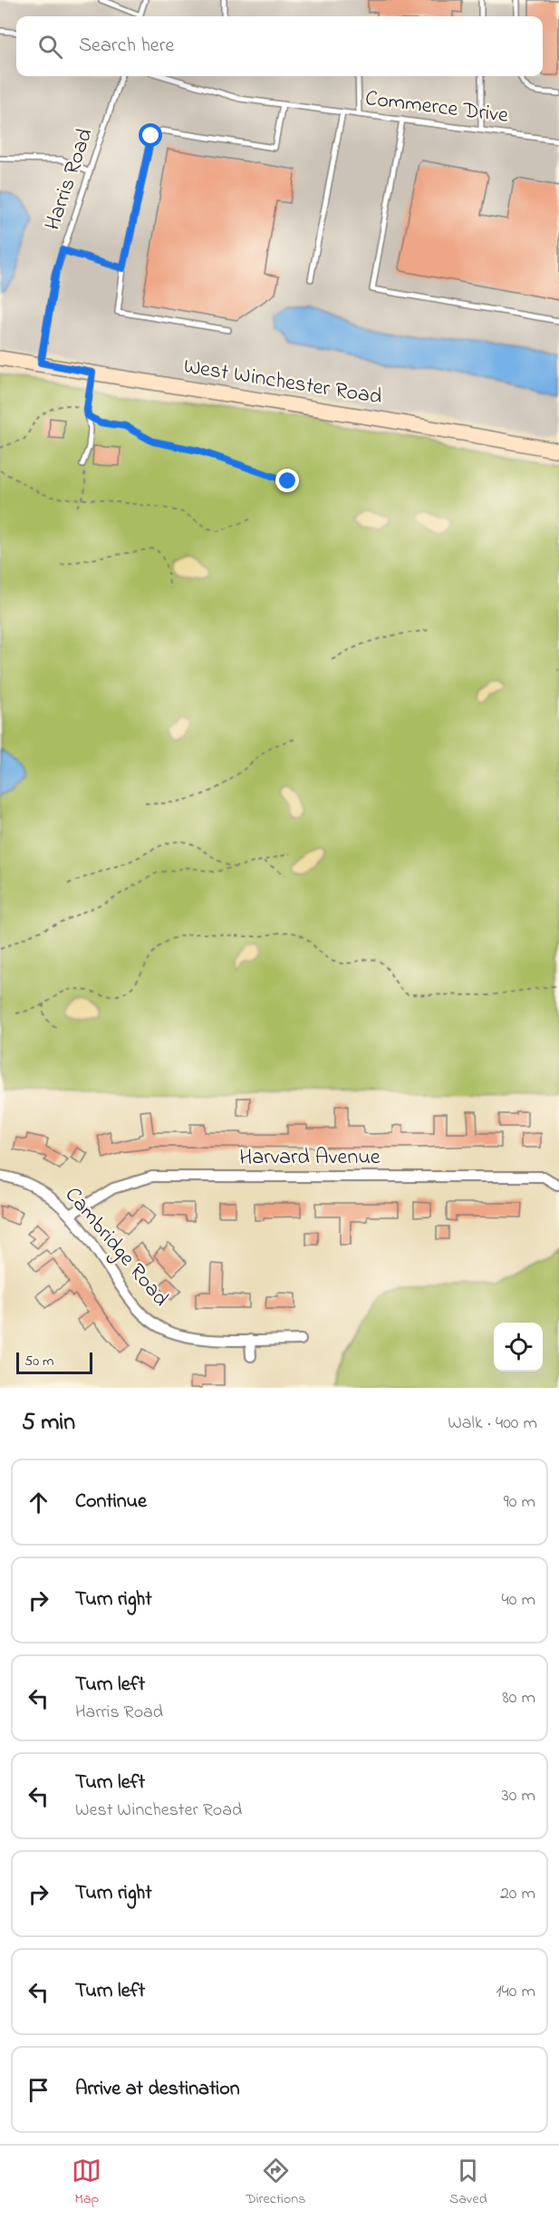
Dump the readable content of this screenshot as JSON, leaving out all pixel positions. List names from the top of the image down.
{
  "streets": {
    "main road": ["West Winchester Road"],
    "street": ["Harvard Avenue", "Cambridge Road"],
    "lane": ["Commerce Drive", "Harris Road"]
  },
  "crossings": [
    ["Harris Road", "West Winchester Road"],
    ["Harvard Avenue", "Cambridge Road"]
  ],
  "scale_bar": "50 m",
  "page": {
    "search": "Search here",
    "scale": "50 m",
    "heading": ["5 min", "Walk · 400 m"],
    "list": [
      ["Continue", "90 m"],
      ["Turn right", "40 m"],
      ["Turn left", "Harris Road", "80 m"],
      ["Turn left", "West Winchester Road", "30 m"],
      ["Turn right", "20 m"],
      ["Turn left", "140 m"],
      "Arrive at destination"
    ],
    "nav": ["Map", "Directions", "Saved"]
  }
}
